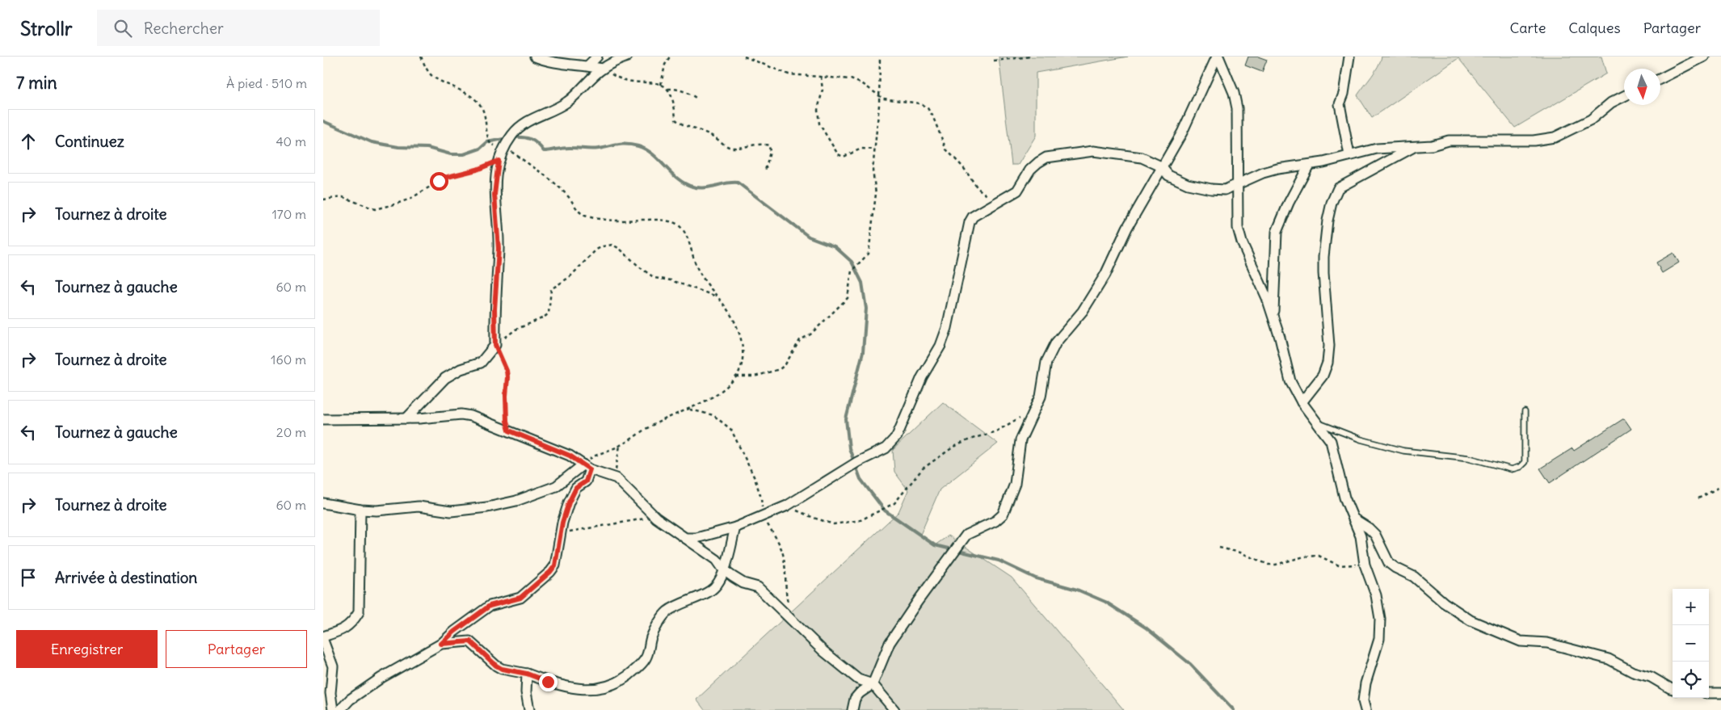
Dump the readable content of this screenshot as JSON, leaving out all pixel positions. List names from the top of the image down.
{
  "north": "bottom",
  "page": {
    "header": "Strollr",
    "search": "Rechercher",
    "nav": ["Carte", "Calques", "Partager"],
    "heading": ["7 min", "À pied · 510 m"],
    "list": [
      ["Continuez", "40 m"],
      ["Tournez à droite", "170 m"],
      ["Tournez à gauche", "60 m"],
      ["Tournez à droite", "160 m"],
      ["Tournez à gauche", "20 m"],
      ["Tournez à droite", "60 m"],
      "Arrivée à destination"
    ],
    "map_buttons": ["+", "−"],
    "buttons": ["Enregistrer", "Partager"]
  }
}
